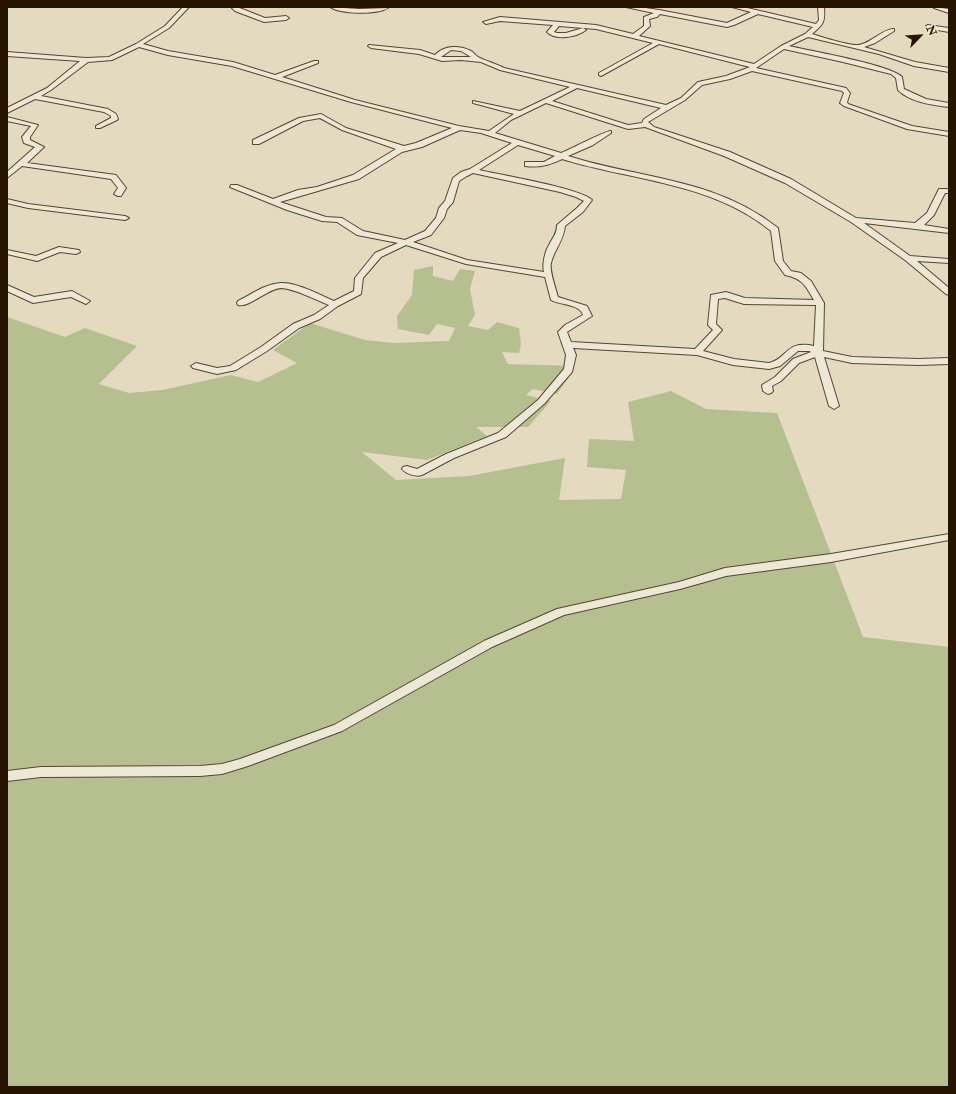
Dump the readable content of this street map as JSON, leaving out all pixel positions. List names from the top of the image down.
{
  "north": "top right"
}
